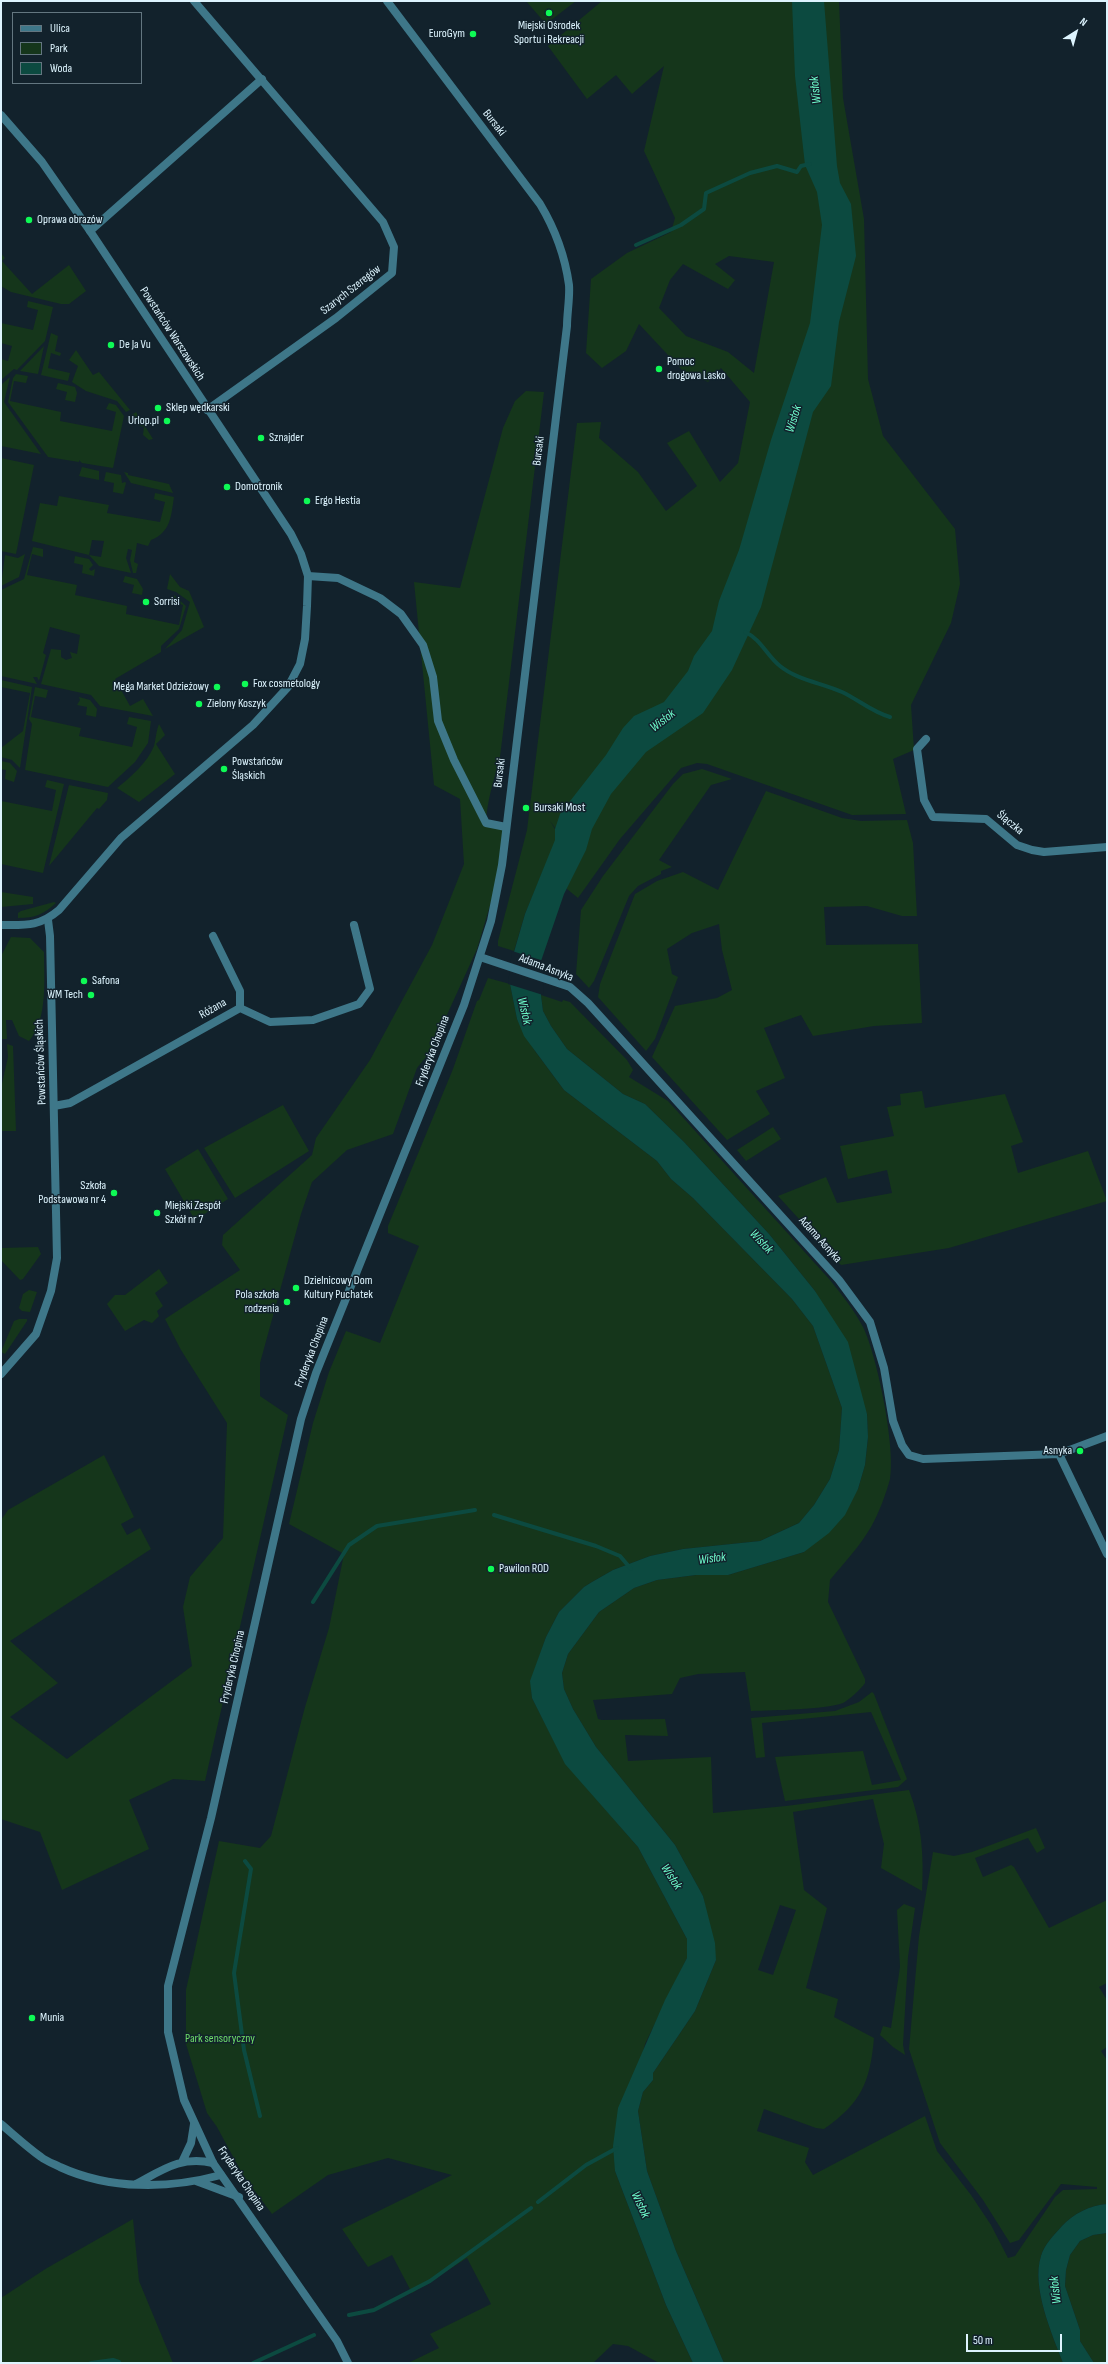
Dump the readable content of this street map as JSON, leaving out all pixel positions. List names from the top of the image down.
{
  "streets": {
    "street": [
      "Bursaki",
      "Szarych Szeregów",
      "Powstańców Warszawskich",
      "Ślączka",
      "Adama Asnyka",
      "Różana",
      "Fryderyka Chopina",
      "Powstańców Śląskich"
    ]
  },
  "crossings": [
    ["Bursaki", "Adama Asnyka"],
    ["Bursaki", "Fryderyka Chopina"],
    ["Szarych Szeregów", "Powstańców Warszawskich"],
    ["Adama Asnyka", "Fryderyka Chopina"],
    ["Różana", "Powstańców Śląskich"]
  ],
  "water": ["Wisłok"],
  "parks": ["Park sensoryczny"],
  "places": [
    "Miejski Ośrodek Sportu i Rekreacji",
    "EuroGym",
    "Oprawa obrazów",
    "De Ja Vu",
    "Pomoc drogowa Lasko",
    "Sklep wędkarski",
    "Urlop.pl",
    "Sznajder",
    "Domotronik",
    "Ergo Hestia",
    "Sorrisi",
    "Fox cosmetology",
    "Mega Market Odzieżowy",
    "Zielony Koszyk",
    "Powstańców Śląskich",
    "Bursaki Most",
    "Safona",
    "WM Tech",
    "Szkoła Podstawowa nr 4",
    "Miejski Zespół Szkół nr 7",
    "Dzielnicowy Dom Kultury Puchatek",
    "Pola szkoła rodzenia",
    "Asnyka",
    "Pawilon ROD",
    "Munia"
  ],
  "legend": ["Ulica", "Park", "Woda"],
  "scale_bar": "50 m",
  "north": "top right"
}
